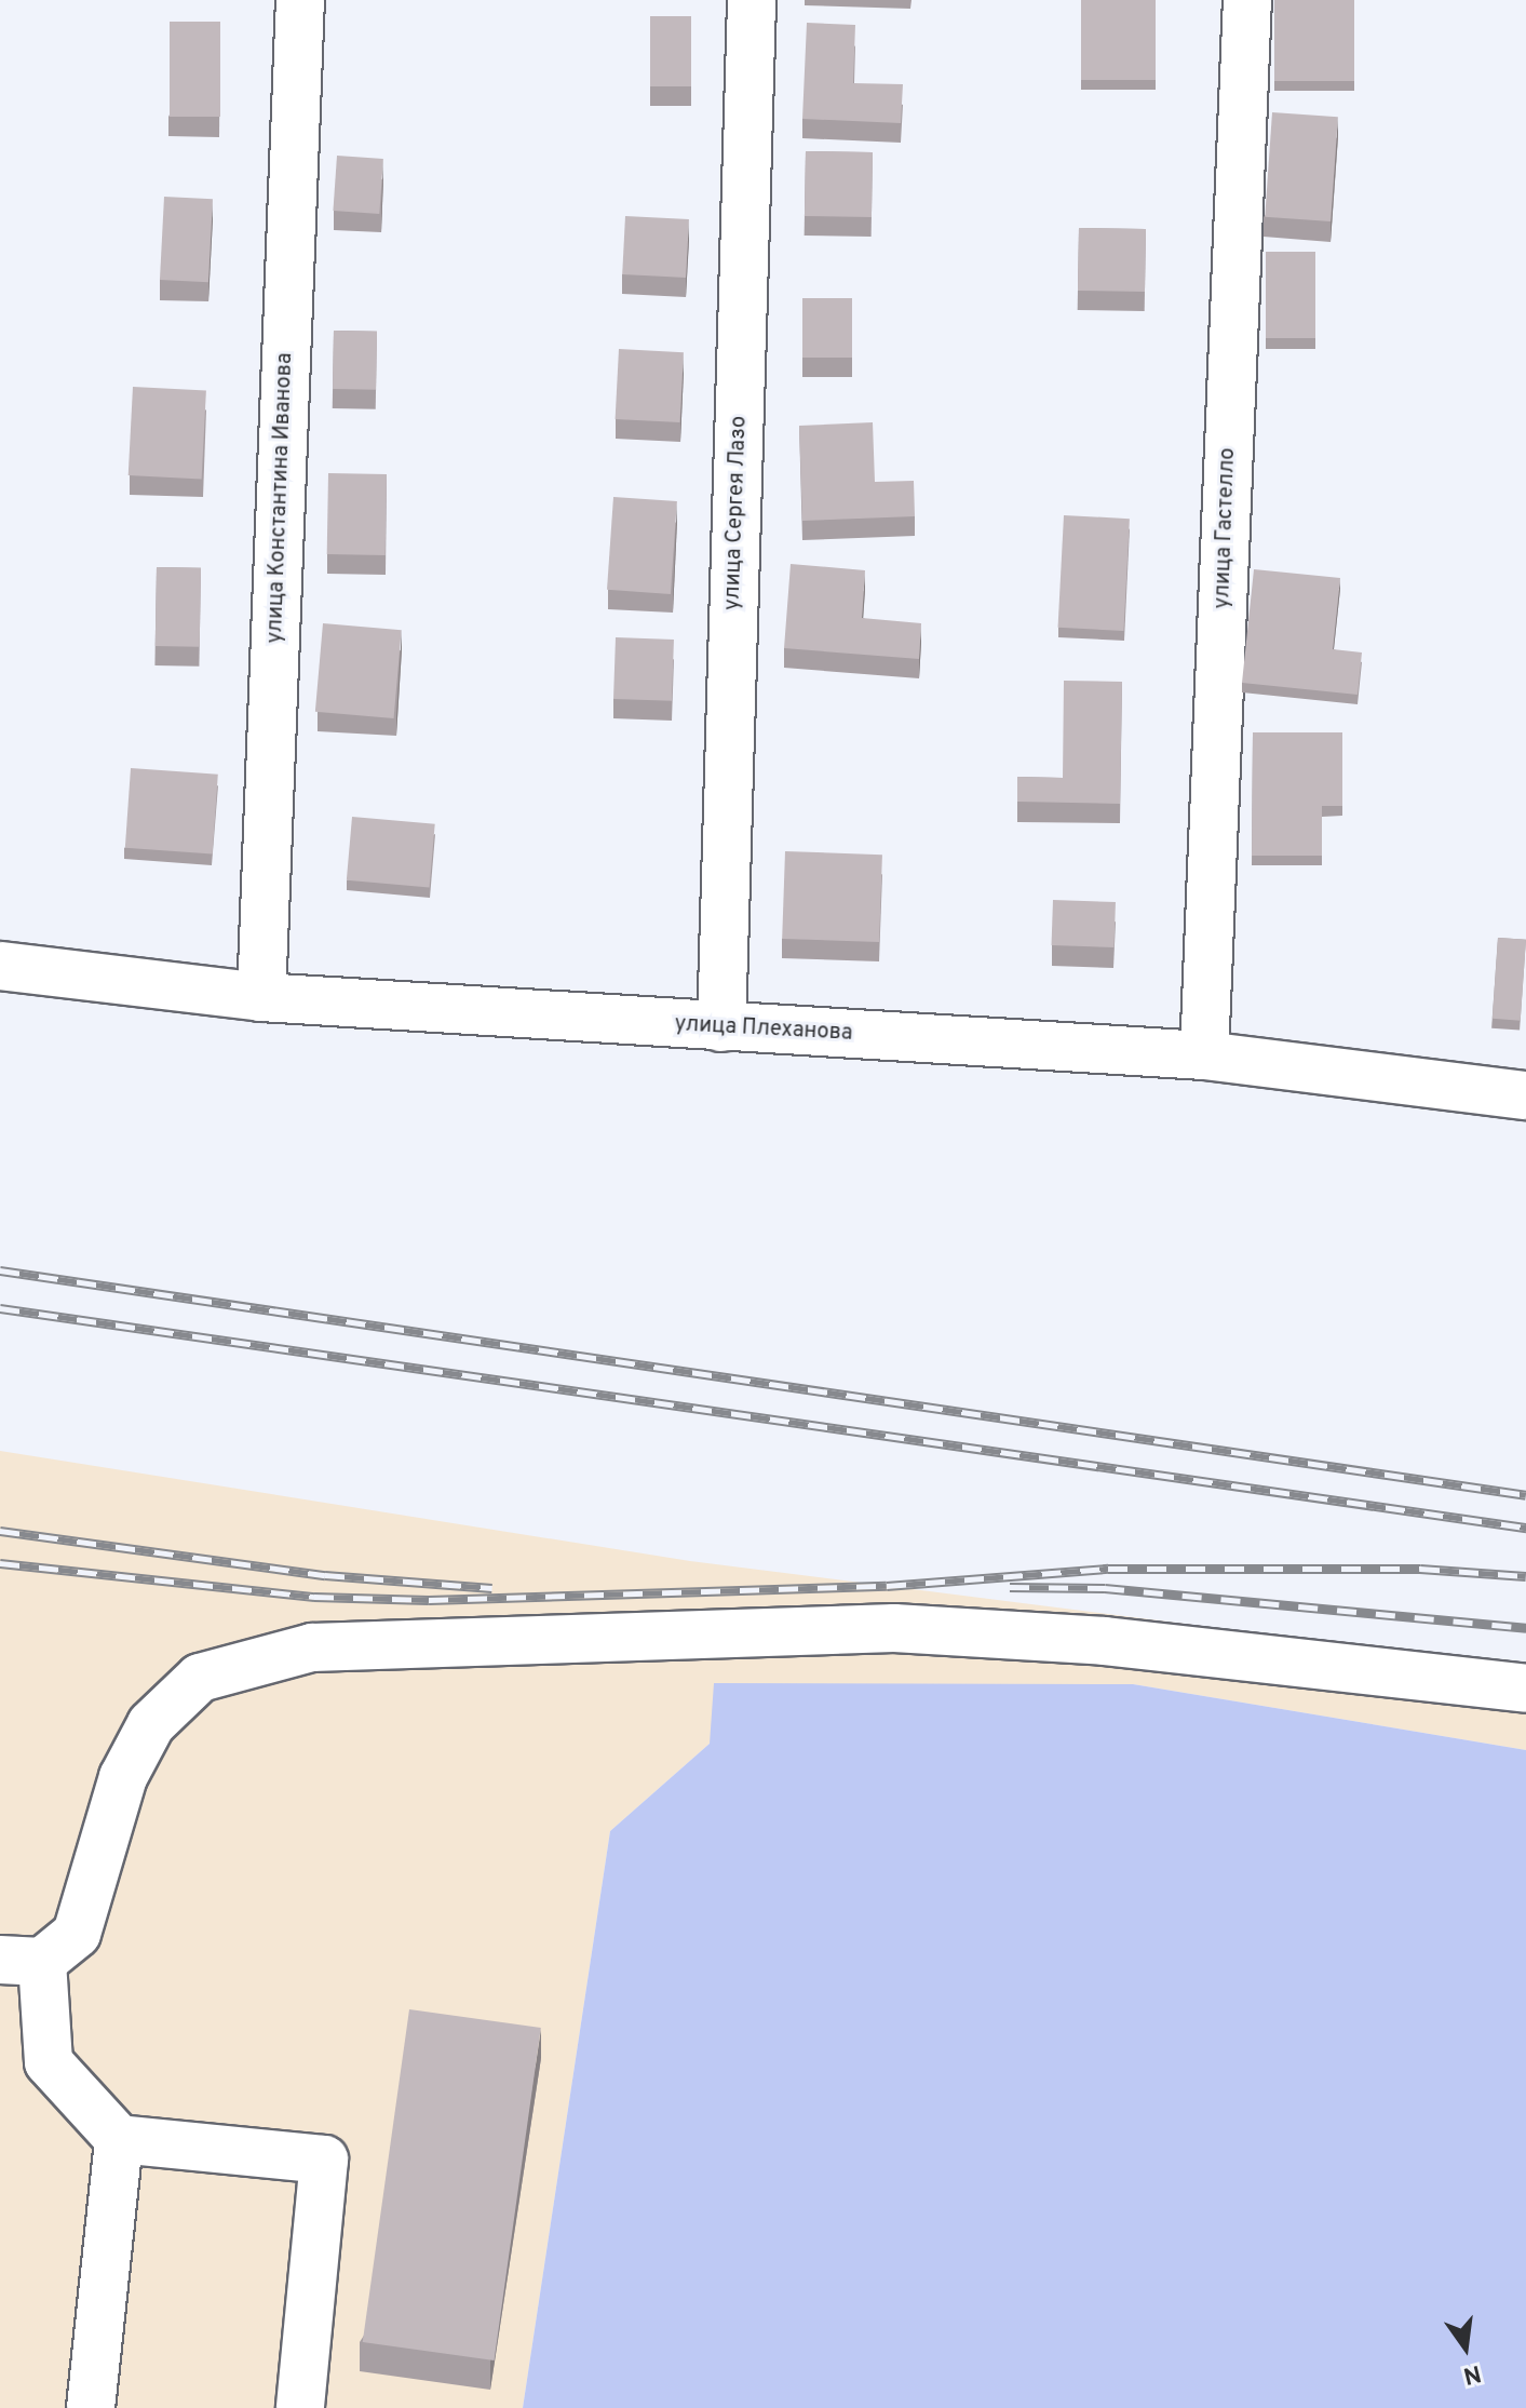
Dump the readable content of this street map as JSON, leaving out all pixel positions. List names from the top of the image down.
{
  "streets": {
    "street": [
      "улица Константина Иванова",
      "улица Сергея Лазо",
      "улица Гастелло",
      "улица Плеханова"
    ]
  },
  "crossings": [
    ["улица Константина Иванова", "улица Плеханова"],
    ["улица Сергея Лазо", "улица Плеханова"],
    ["улица Гастелло", "улица Плеханова"]
  ],
  "north": "bottom"
}
